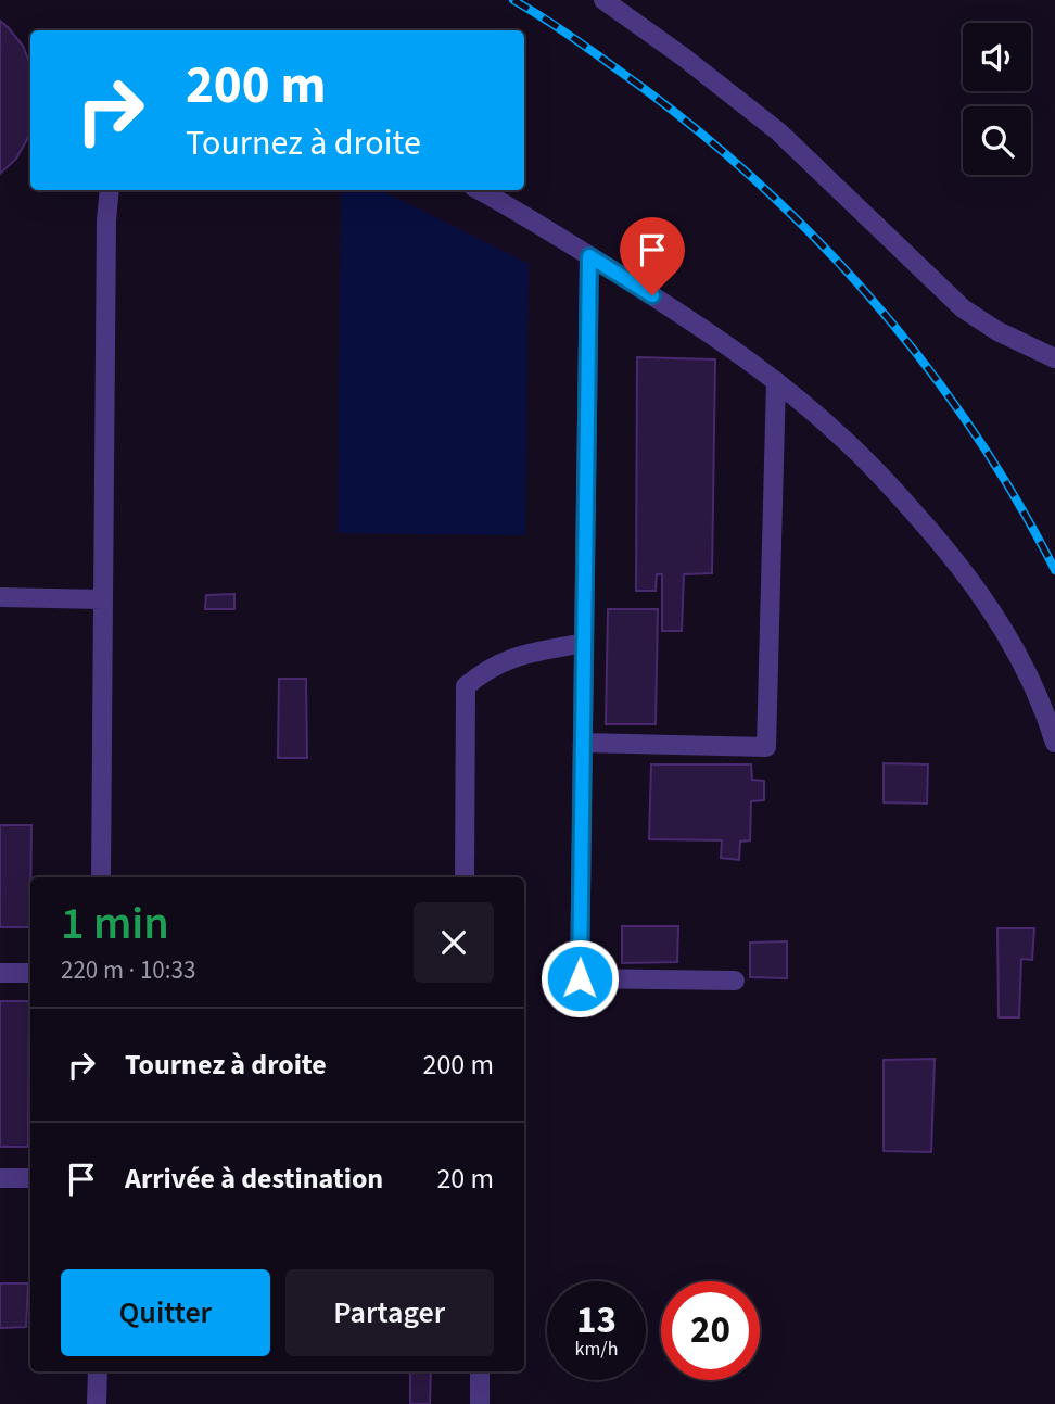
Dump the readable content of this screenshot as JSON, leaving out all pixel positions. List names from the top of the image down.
{
  "page": {
    "turn": ["200 m", "Tournez à droite"],
    "heading": ["1 min", "220 m · 10:33"],
    "list": [
      {
        "name": "Tournez à droite",
        "value": "200 m"
      },
      {
        "name": "Arrivée à destination",
        "value": "20 m"
      }
    ],
    "buttons": ["Quitter", "Partager"],
    "speed": "13 km/h",
    "limit": "20"
  }
}
